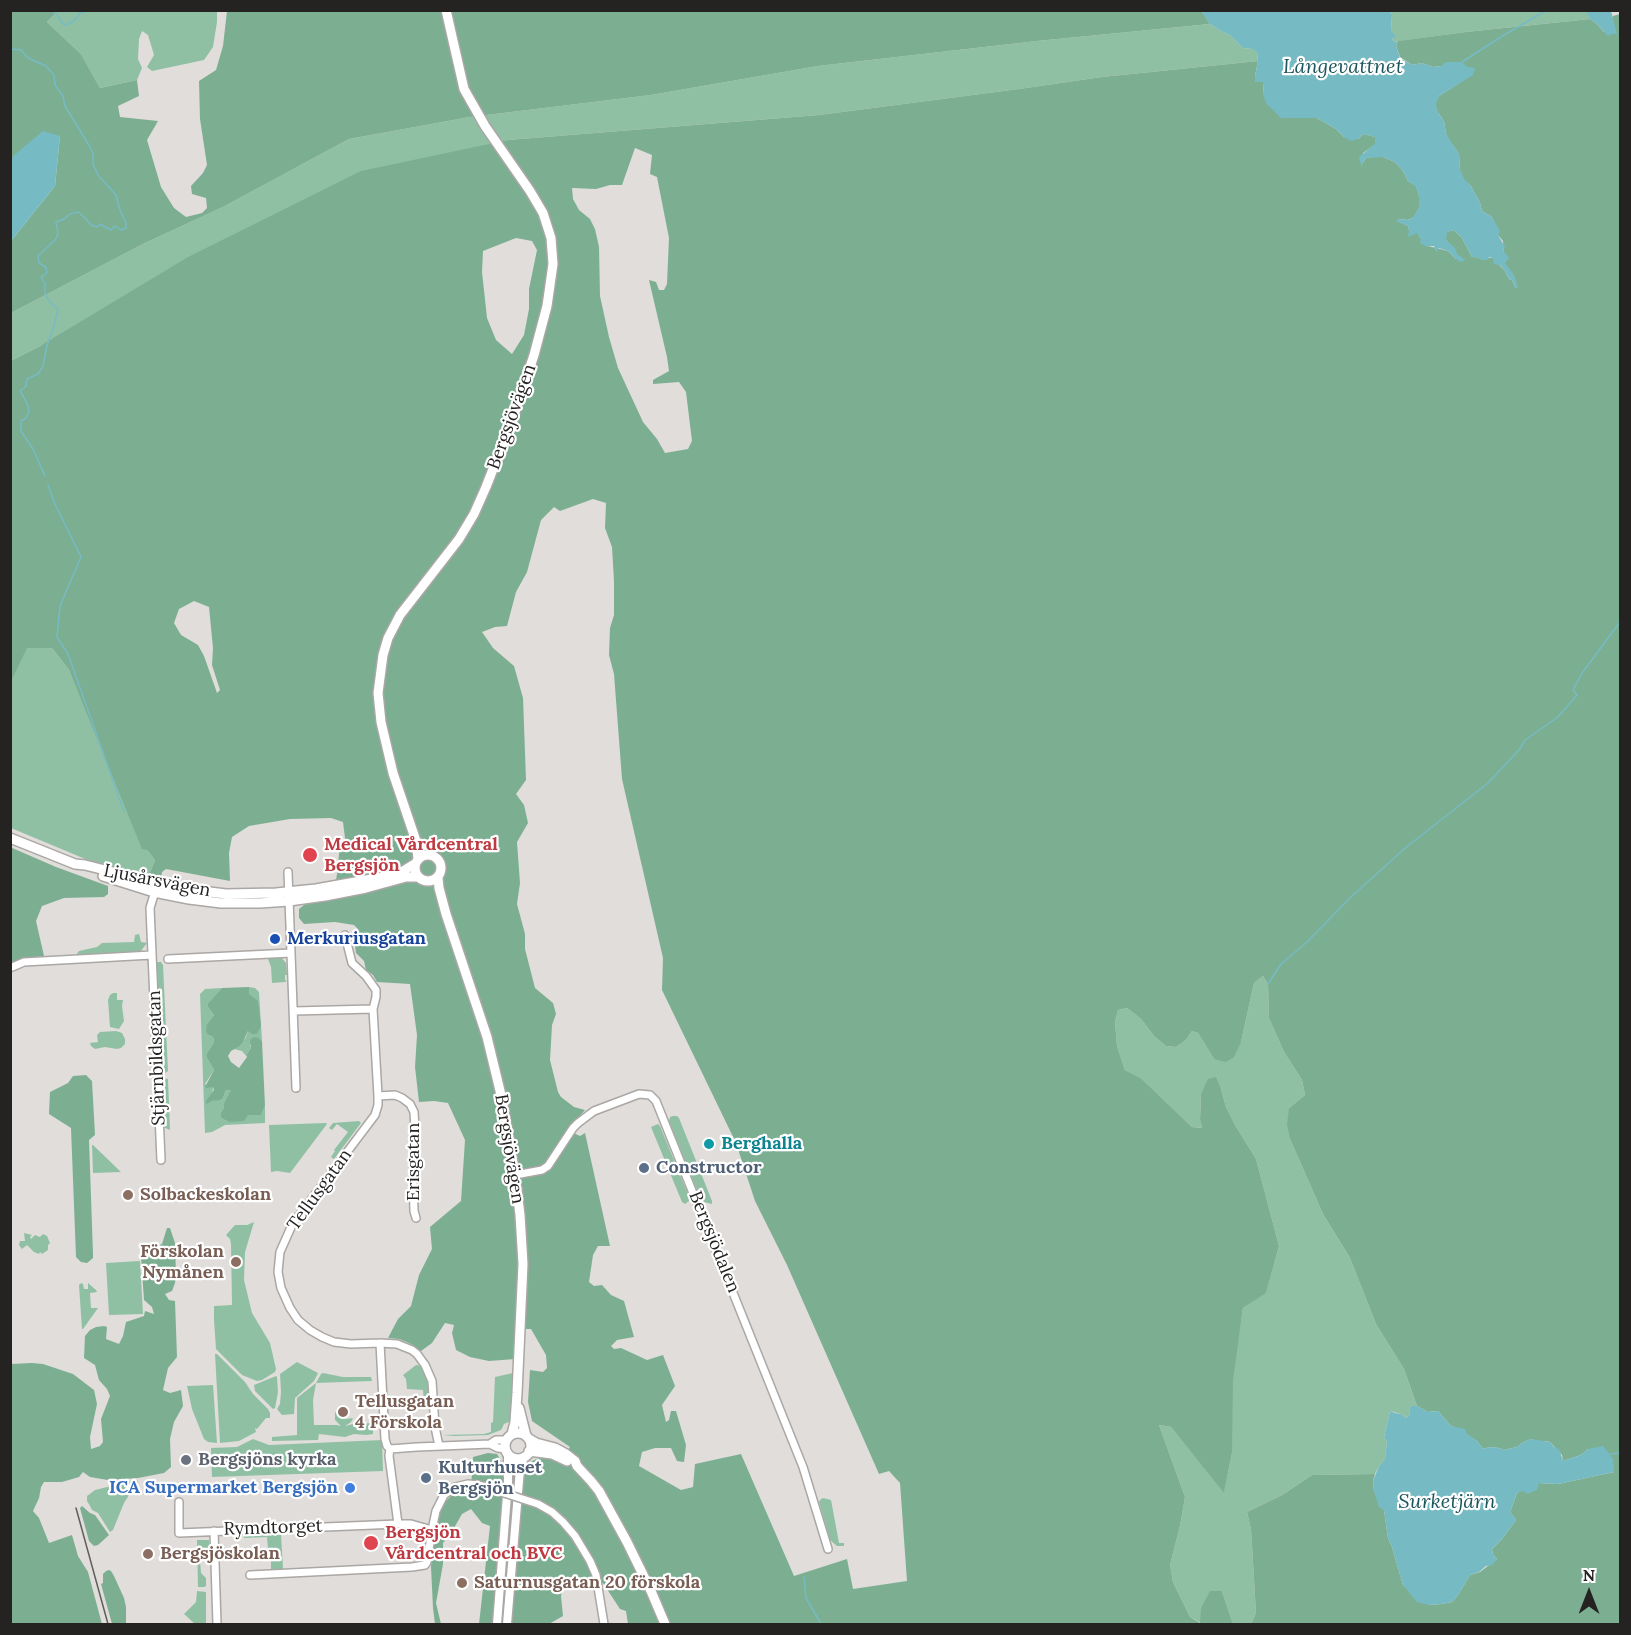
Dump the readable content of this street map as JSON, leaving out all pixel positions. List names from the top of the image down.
{
  "streets": {
    "main road": ["Bergsjövägen", "Ljusårsvägen"],
    "street": [
      "Stjärnbildsgatan",
      "Erisgatan",
      "Tellusgatan",
      "Bergsjödalen",
      "Rymdtorget"
    ]
  },
  "crossings": [
    ["Bergsjövägen", "Ljusårsvägen"],
    ["Bergsjövägen", "Bergsjödalen"],
    ["Ljusårsvägen", "Stjärnbildsgatan"],
    ["Erisgatan", "Tellusgatan"]
  ],
  "water": ["Långevattnet", "Surketjärn"],
  "places": [
    "Medical Vårdcentral Bergsjön",
    "Merkuriusgatan",
    "Berghalla",
    "Constructor",
    "Solbackeskolan",
    "Förskolan Nymånen",
    "Tellusgatan 4 Förskola",
    "Bergsjöns kyrka",
    "Kulturhuset Bergsjön",
    "ICA Supermarket Bergsjön",
    "Bergsjön Vårdcentral och BVC",
    "Bergsjöskolan",
    "Saturnusgatan 20 förskola"
  ],
  "north": "top"
}
